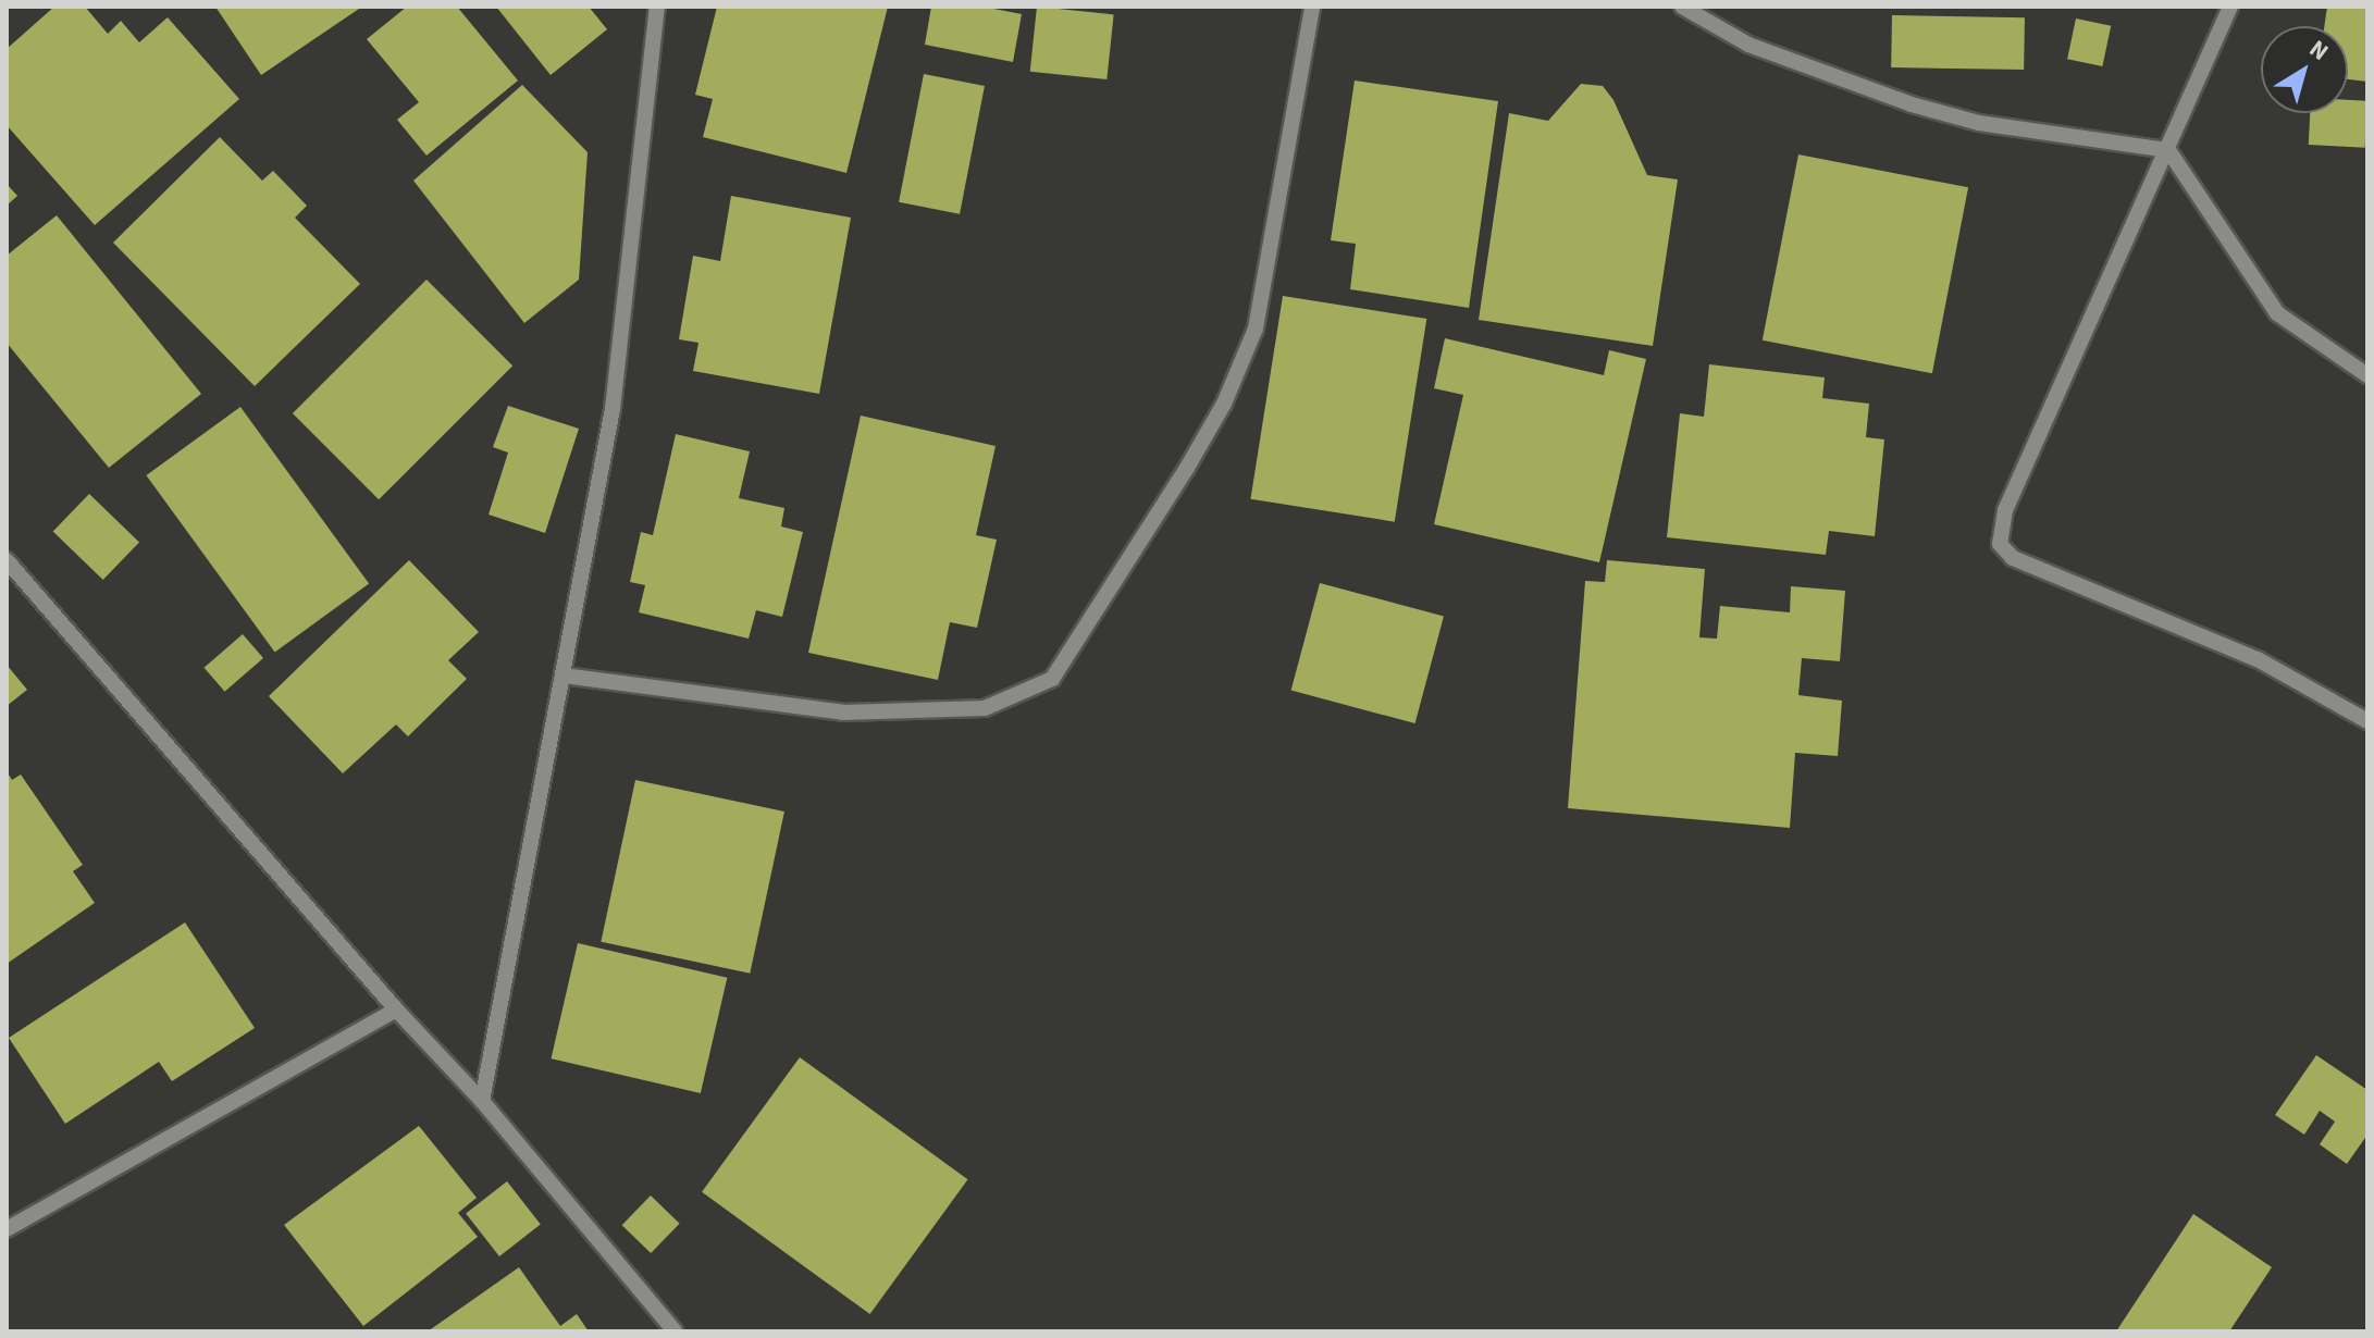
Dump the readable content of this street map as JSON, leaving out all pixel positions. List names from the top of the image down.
{
  "north": "top right"
}
